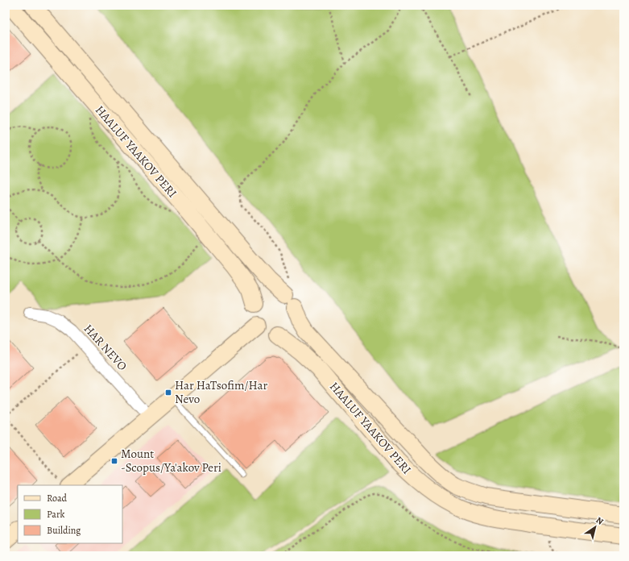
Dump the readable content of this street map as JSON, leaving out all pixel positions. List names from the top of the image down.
{
  "streets": {
    "street": ["HAALUF YAAKOV PERI", "HAR NEVO"]
  },
  "places": {
    "transit": ["Har HaTsofim/Har Nevo", "Mount -Scopus/Ya'akov Peri"]
  },
  "legend": ["Road", "Park", "Building"],
  "north": "top right"
}
